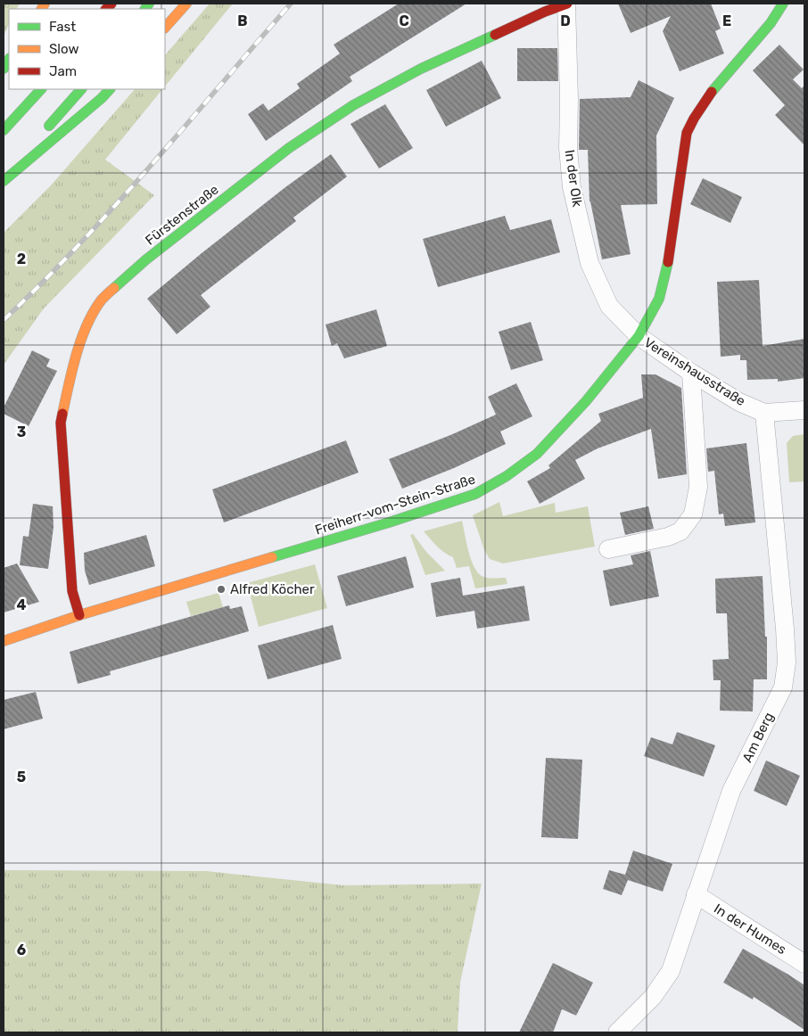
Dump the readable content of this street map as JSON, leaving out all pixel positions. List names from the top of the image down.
{
  "streets": {
    "main road": ["Fürstenstraße", "Freiherr-vom-Stein-Straße"],
    "street": [
      "In der Olk",
      "Vereinshausstraße",
      "Am Berg",
      "In der Humes"
    ]
  },
  "crossings": [
    ["In der Olk", "Fürstenstraße"],
    ["In der Olk", "Vereinshausstraße"],
    ["In der Olk", "Freiherr-vom-Stein-Straße"],
    ["Fürstenstraße", "Freiherr-vom-Stein-Straße"],
    ["Vereinshausstraße", "Freiherr-vom-Stein-Straße"],
    ["Vereinshausstraße", "Am Berg"],
    ["Am Berg", "In der Humes"]
  ],
  "places": ["Alfred Köcher"],
  "legend": ["Fast", "Slow", "Jam"],
  "grid": {
    "columns": [
      "B",
      "C",
      "D",
      "E"
    ],
    "rows": [
      "2",
      "3",
      "4",
      "5",
      "6"
    ]
  }
}
